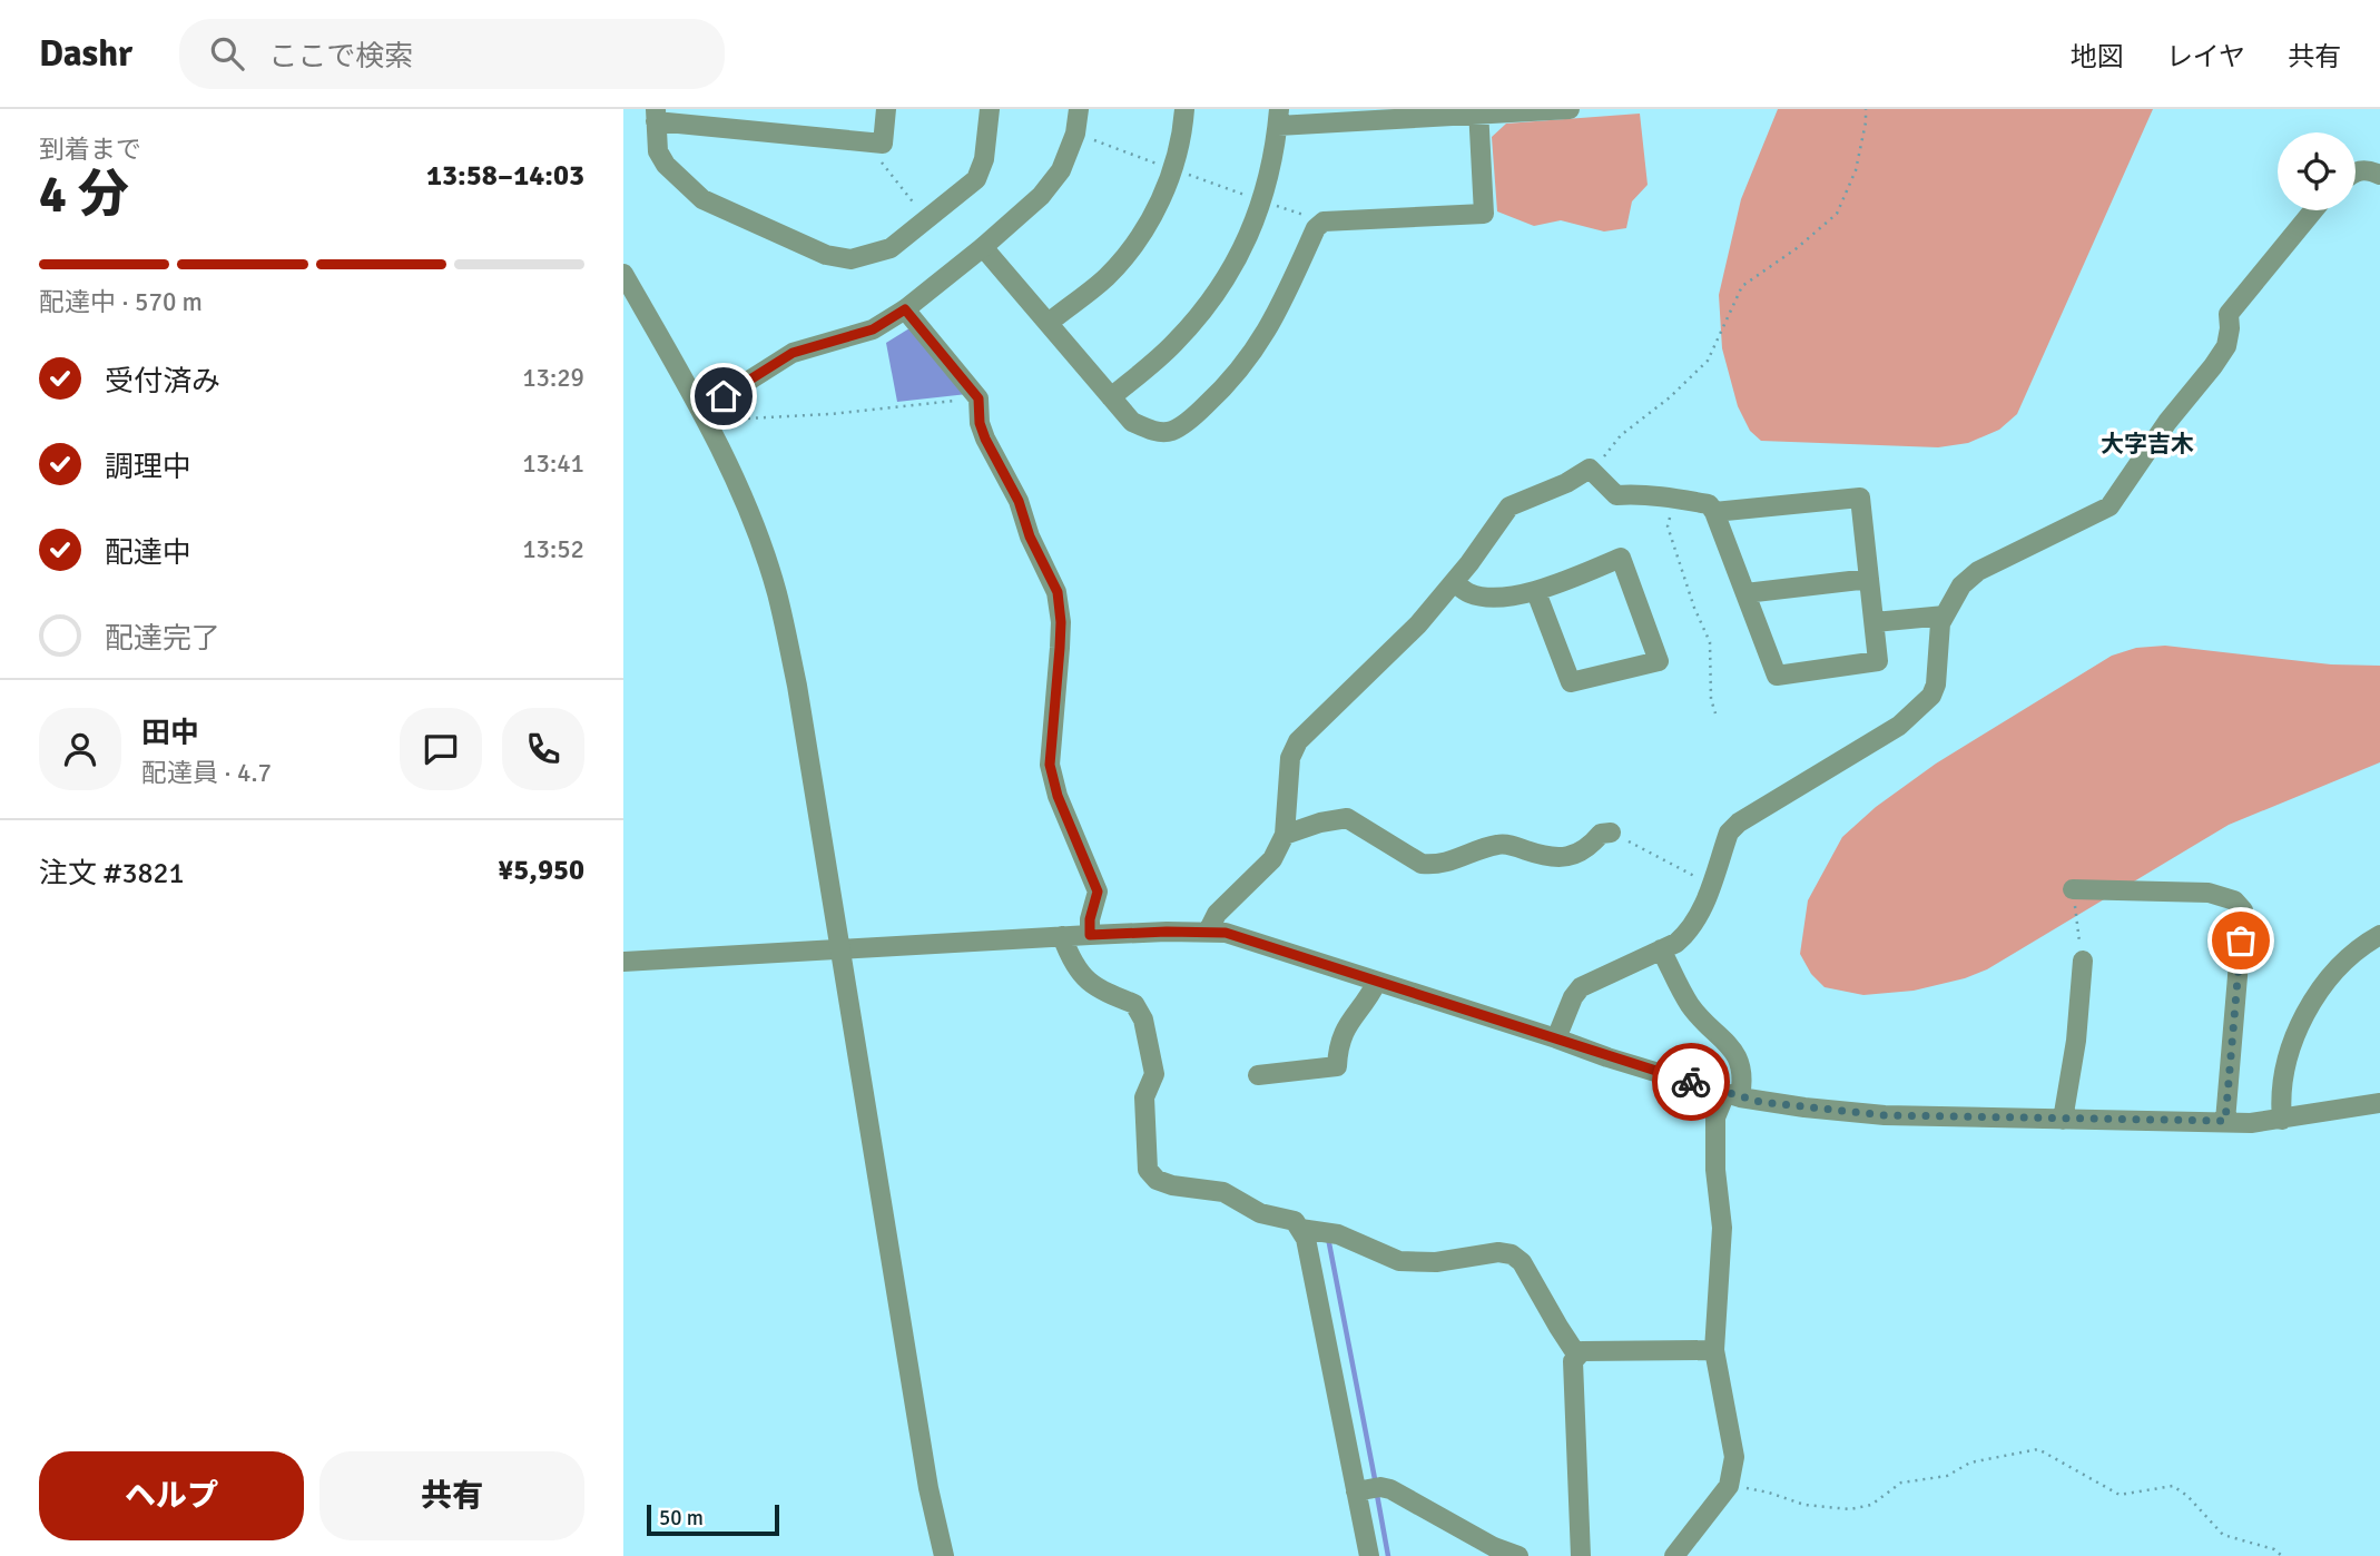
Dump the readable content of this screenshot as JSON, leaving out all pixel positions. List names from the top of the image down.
{
  "districts": ["大字吉木"],
  "scale_bar": "50 m",
  "page": {
    "header": "Dashr",
    "search": "ここで検索",
    "nav": ["地図", "レイヤ", "共有"],
    "heading": ["4 分", "到着まで", "13:58–14:03"],
    "panel": [
      "田中",
      "配達員 · 4.7",
      "注文 #3821",
      "¥5,950"
    ],
    "bar": "配達中 · 570 m",
    "list": [
      ["受付済み", "13:29"],
      ["調理中", "13:41"],
      ["配達中", "13:52"],
      "配達完了"
    ],
    "buttons": ["ヘルプ", "共有"],
    "scale": "50 m"
  }
}
